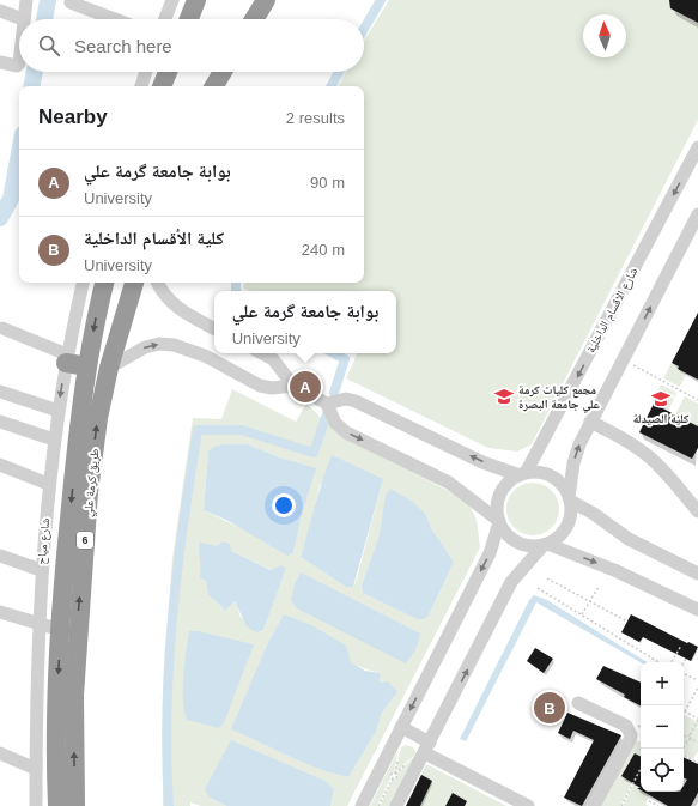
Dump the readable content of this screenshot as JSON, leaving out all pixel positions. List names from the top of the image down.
{
  "streets": {
    "highway": ["طريق كرمة علي", "6"],
    "street": ["شارع الاقسام الداخلية", "شارع مياح"]
  },
  "places": {
    "school or university": ["مجمع كليات كرمة علي جامعة البصرة", "كلية الصيدلة"]
  },
  "north": "top",
  "page": {
    "search": "Search here",
    "heading": ["Nearby", "2 results"],
    "list": [
      {
        "mark": "A",
        "name": "بوابة جامعة گرمة علي",
        "note": "University",
        "value": "90 m"
      },
      {
        "mark": "B",
        "name": "كلية الأقسام الداخلية",
        "note": "University",
        "value": "240 m"
      }
    ],
    "popup": ["بوابة جامعة گرمة علي", "University"],
    "pins": ["A", "B"],
    "map_buttons": ["+", "−"]
  }
}
